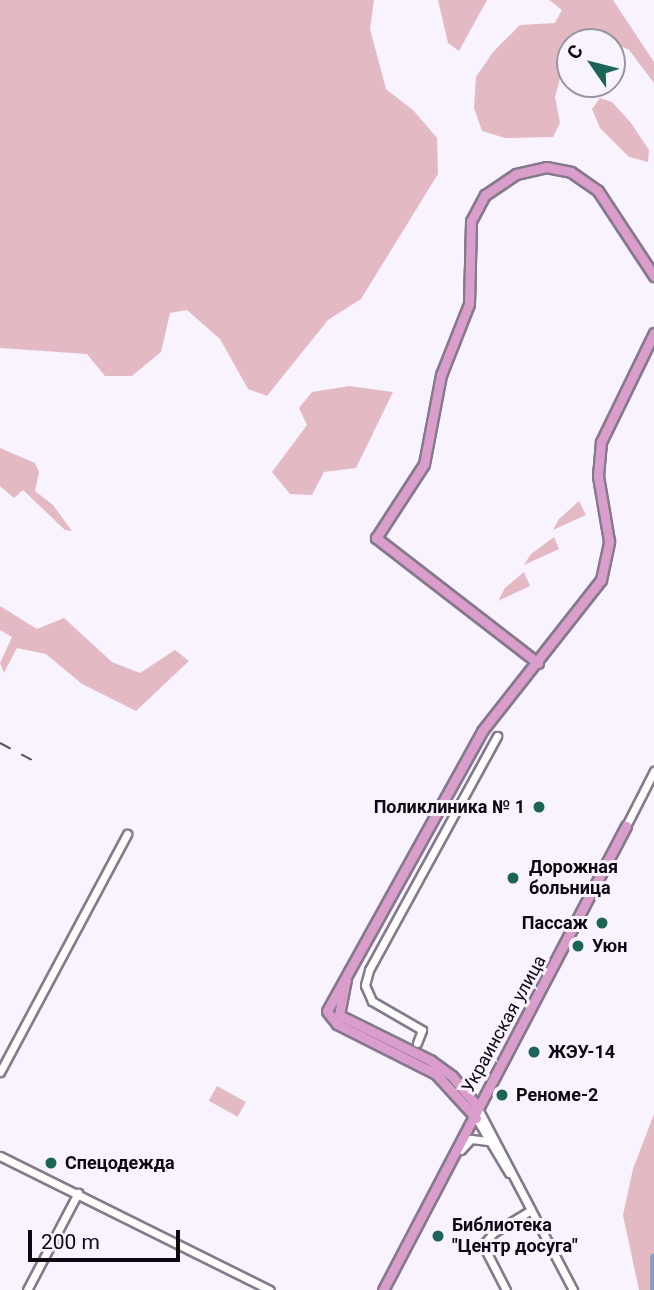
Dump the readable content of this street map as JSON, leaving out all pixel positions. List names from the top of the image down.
{
  "streets": {
    "main road": ["Украинская улица"]
  },
  "places": [
    "Поликлиника № 1",
    "Дорожная больница",
    "Пассаж",
    "Уюн",
    "ЖЭУ-14",
    "Реноме-2",
    "Спецодежда",
    "Библиотека \"Центр досуга\""
  ],
  "scale_bar": "200 m",
  "north": "top left"
}
